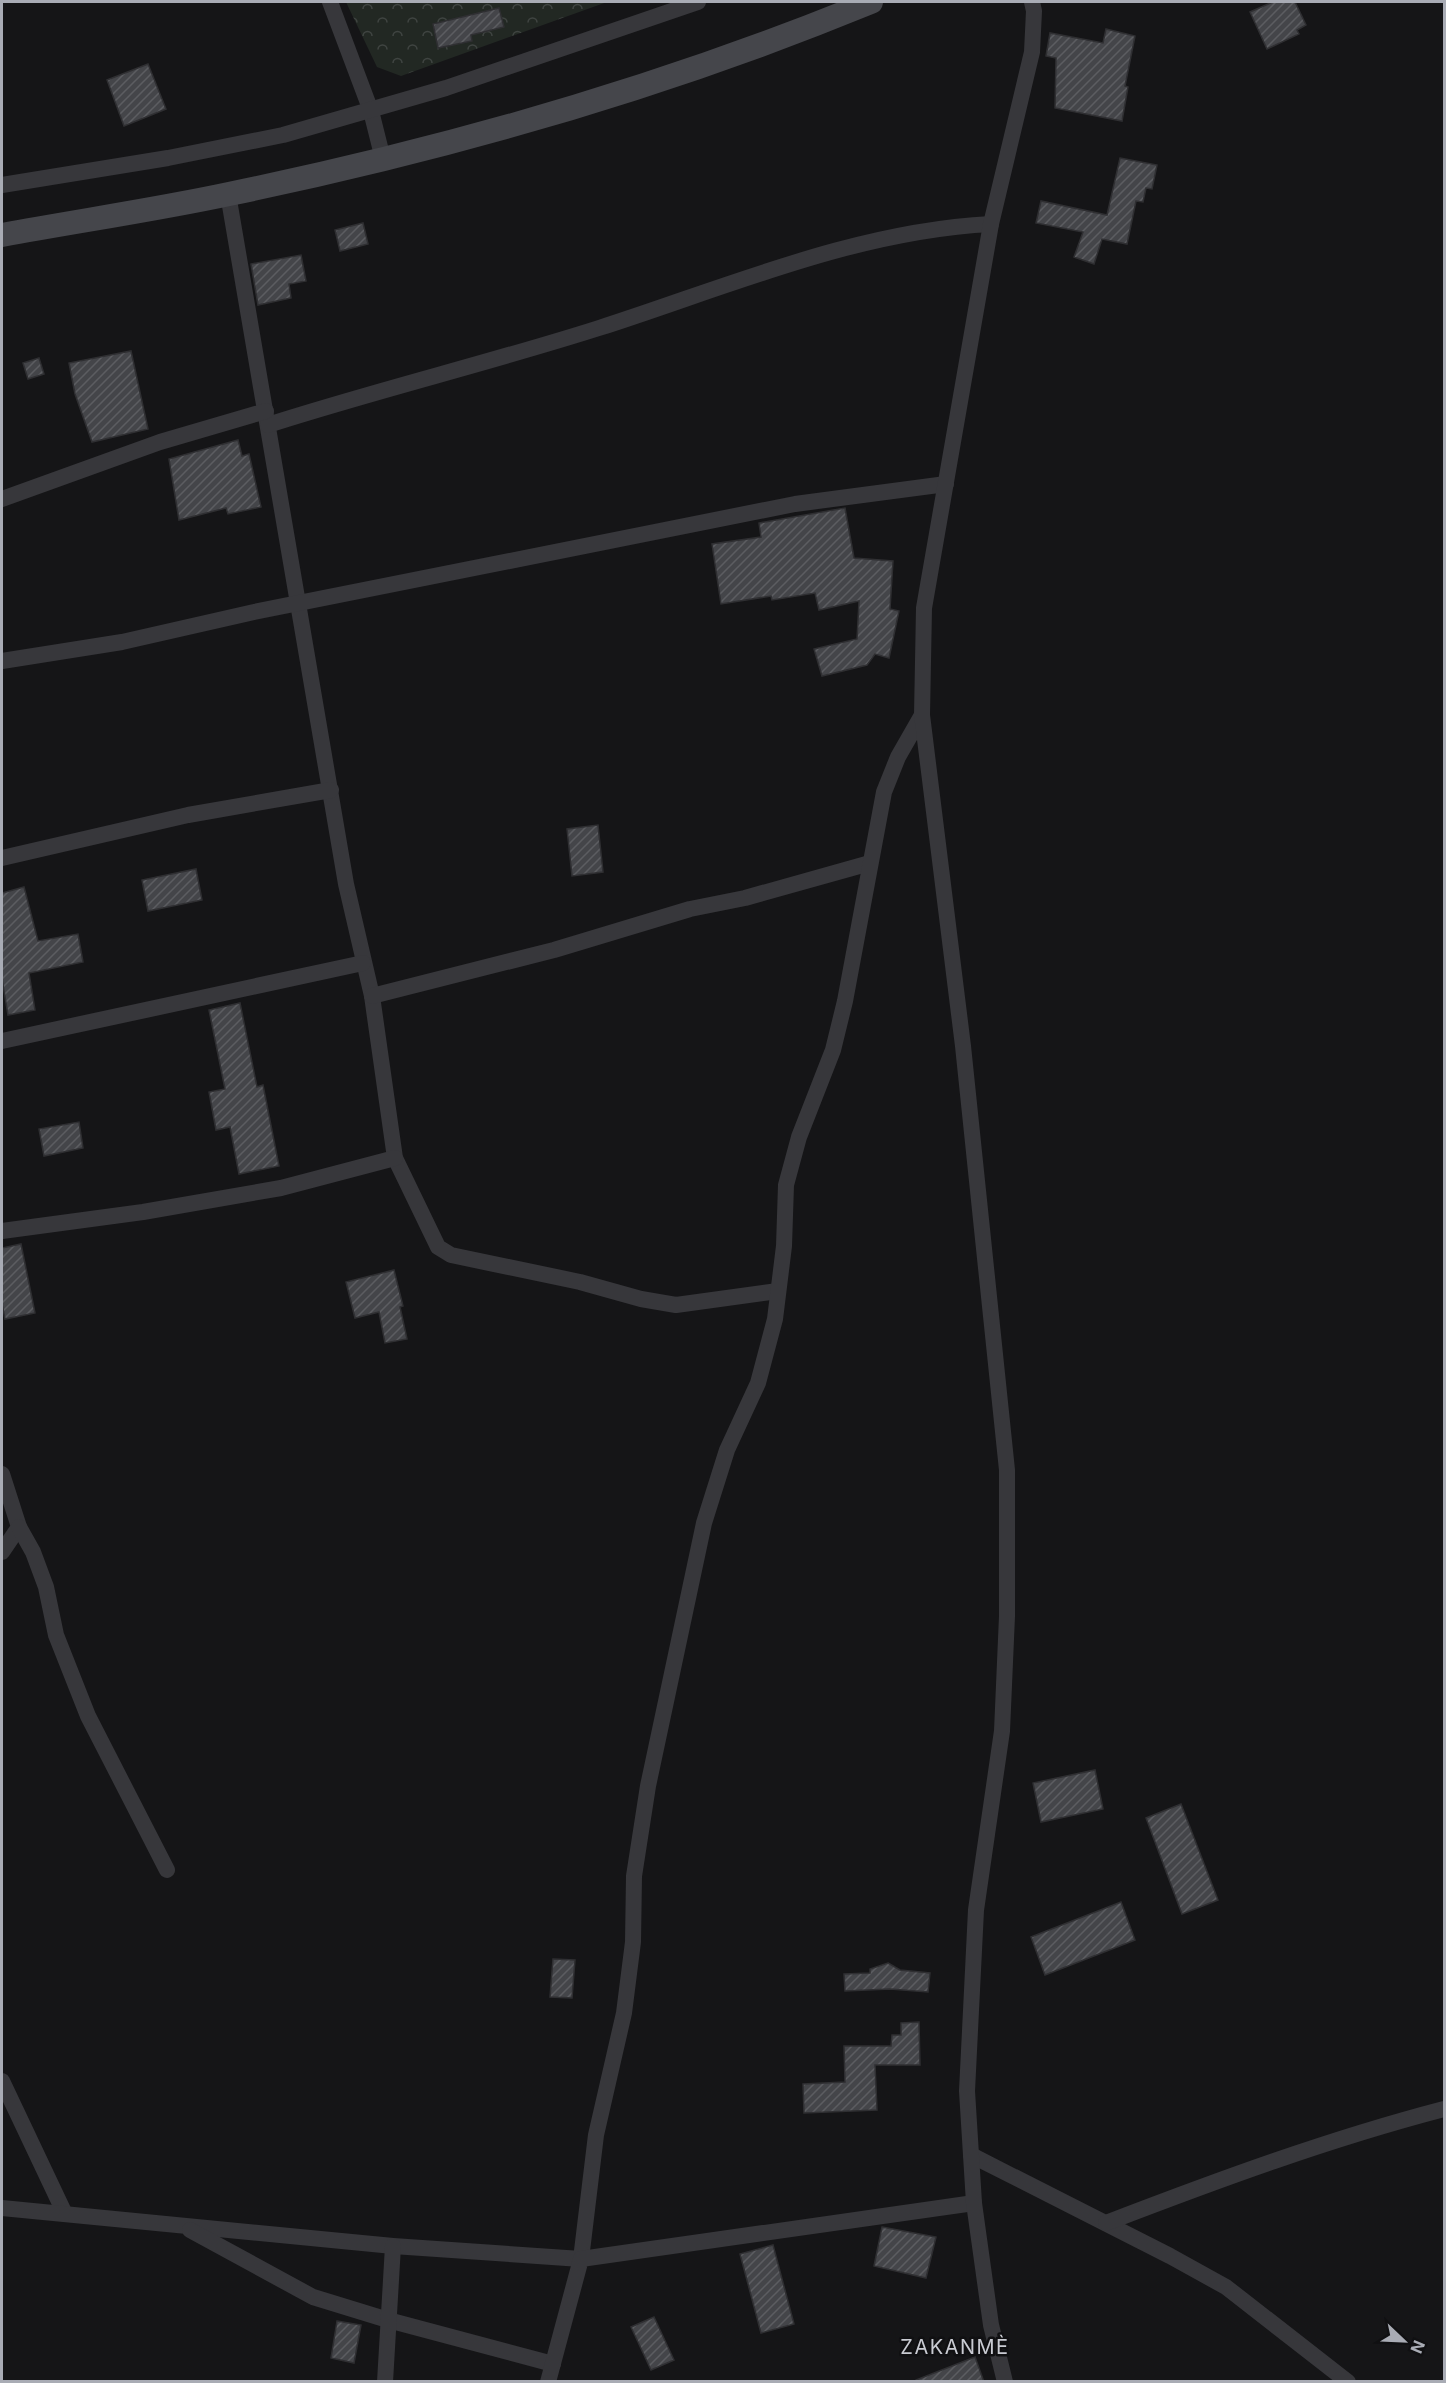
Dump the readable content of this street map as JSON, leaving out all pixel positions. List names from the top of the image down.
{
  "districts": ["ZAKANMÈ"],
  "north": "bottom right"
}
